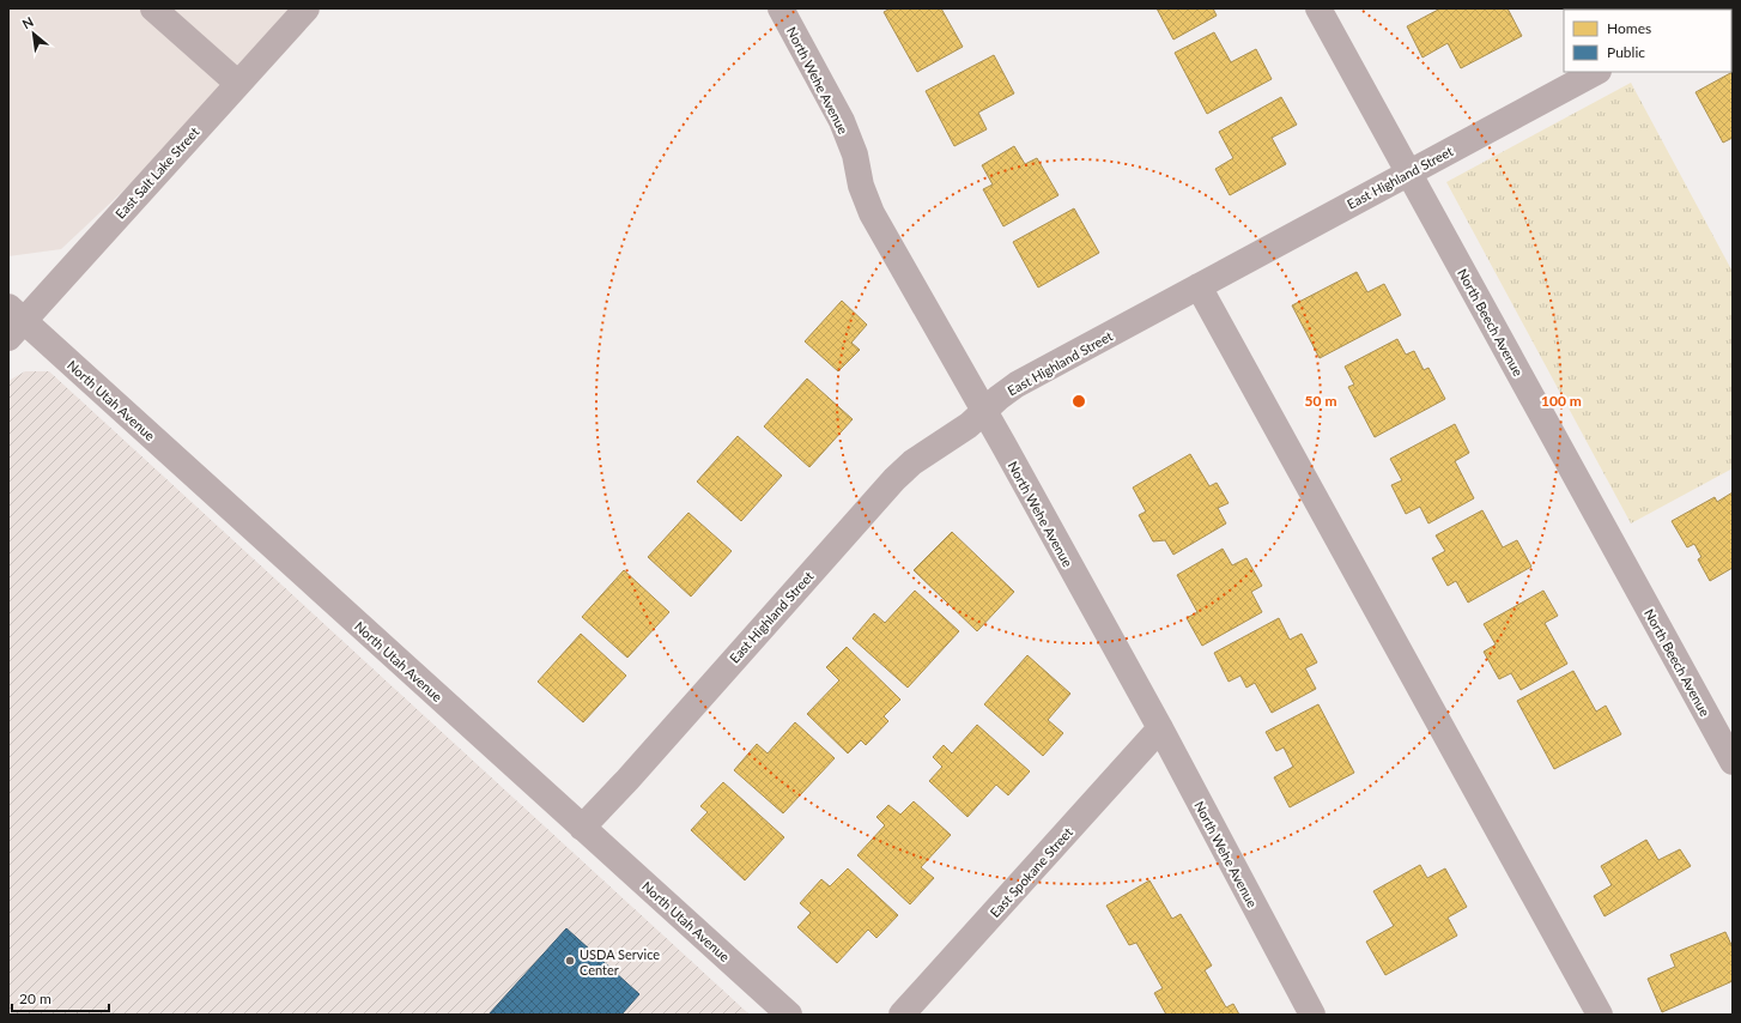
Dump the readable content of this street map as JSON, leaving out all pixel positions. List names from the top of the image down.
{
  "streets": {
    "street": [
      "North Wehe Avenue",
      "East Salt Lake Street",
      "East Highland Street",
      "North Beech Avenue",
      "North Utah Avenue",
      "East Spokane Street"
    ]
  },
  "crossings": [
    ["North Wehe Avenue", "East Highland Street"],
    ["North Wehe Avenue", "East Spokane Street"],
    ["East Salt Lake Street", "North Utah Avenue"],
    ["East Highland Street", "North Beech Avenue"],
    ["East Highland Street", "North Utah Avenue"]
  ],
  "places": ["USDA Service Center"],
  "legend": ["Homes", "Public"],
  "scale_bar": "20 m",
  "north": "top left",
  "rings": ["50 m", "100 m"]
}
